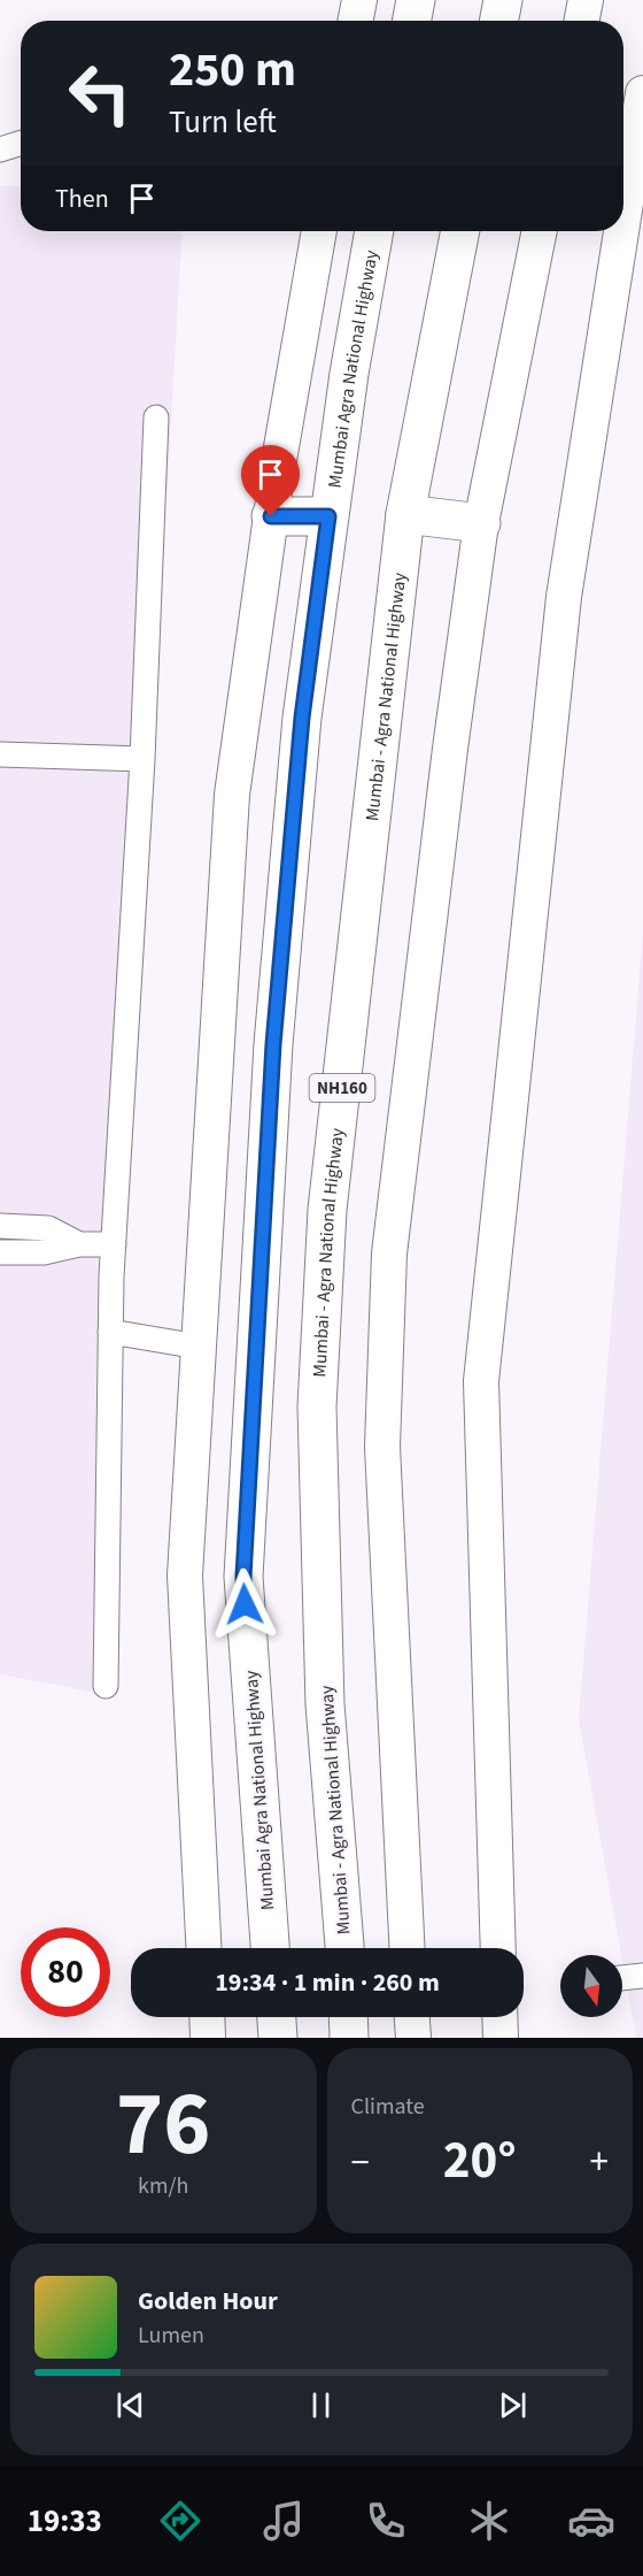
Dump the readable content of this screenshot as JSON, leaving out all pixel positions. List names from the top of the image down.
{
  "streets": {
    "highway": ["Mumbai Agra National Highway", "Mumbai - Agra National Highway", "NH160"]
  },
  "north": "bottom",
  "page": {
    "turn": ["250 m", "Turn left"],
    "then": "Then",
    "limit": "80",
    "trip": "19:34 · 1 min · 260 m",
    "tile": [
      ["76", "km/h"],
      "Climate"
    ],
    "heat": ["−", "20°", "+"],
    "song": ["Golden Hour", "Lumen"],
    "tabs": "19:33"
  }
}
